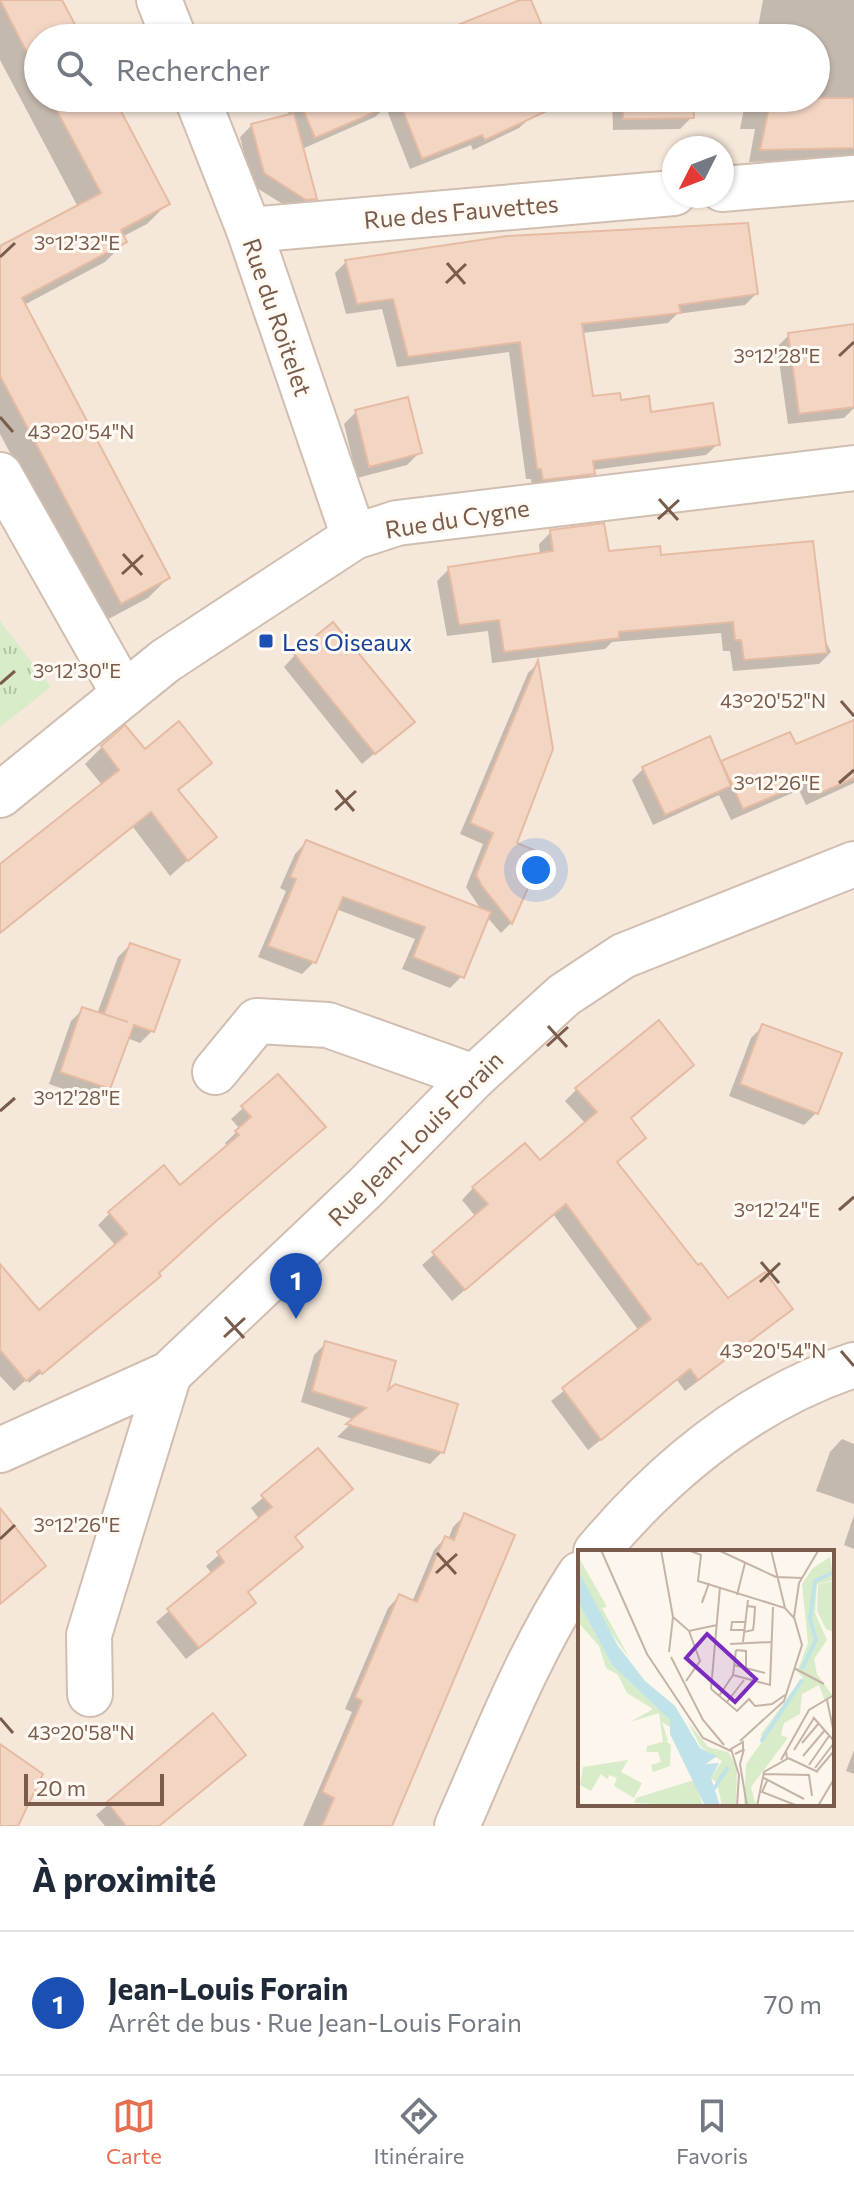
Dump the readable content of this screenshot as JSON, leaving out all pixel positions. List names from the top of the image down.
{
  "streets": {
    "street": [
      "Rue des Fauvettes",
      "Rue du Roitelet",
      "Rue du Cygne",
      "Rue Jean-Louis Forain"
    ]
  },
  "crossings": [
    ["Rue des Fauvettes", "Rue du Roitelet"],
    ["Rue du Roitelet", "Rue du Cygne"]
  ],
  "places": {
    "transit": ["Les Oiseaux"]
  },
  "scale_bar": "20 m",
  "north": "bottom left",
  "page": {
    "search": "Rechercher",
    "pins": "1",
    "scale": "20 m",
    "heading": "À proximité",
    "list": [
      {
        "mark": "1",
        "name": "Jean-Louis Forain",
        "note": "Arrêt de bus · Rue Jean-Louis Forain",
        "value": "70 m"
      }
    ],
    "nav": ["Carte", "Itinéraire", "Favoris"]
  },
  "coordinates": [
    "3°12'32\"E",
    "3°12'28\"E",
    "43°20'54\"N",
    "3°12'30\"E",
    "43°20'52\"N",
    "3°12'26\"E",
    "3°12'24\"E",
    "43°20'58\"N"
  ]
}
